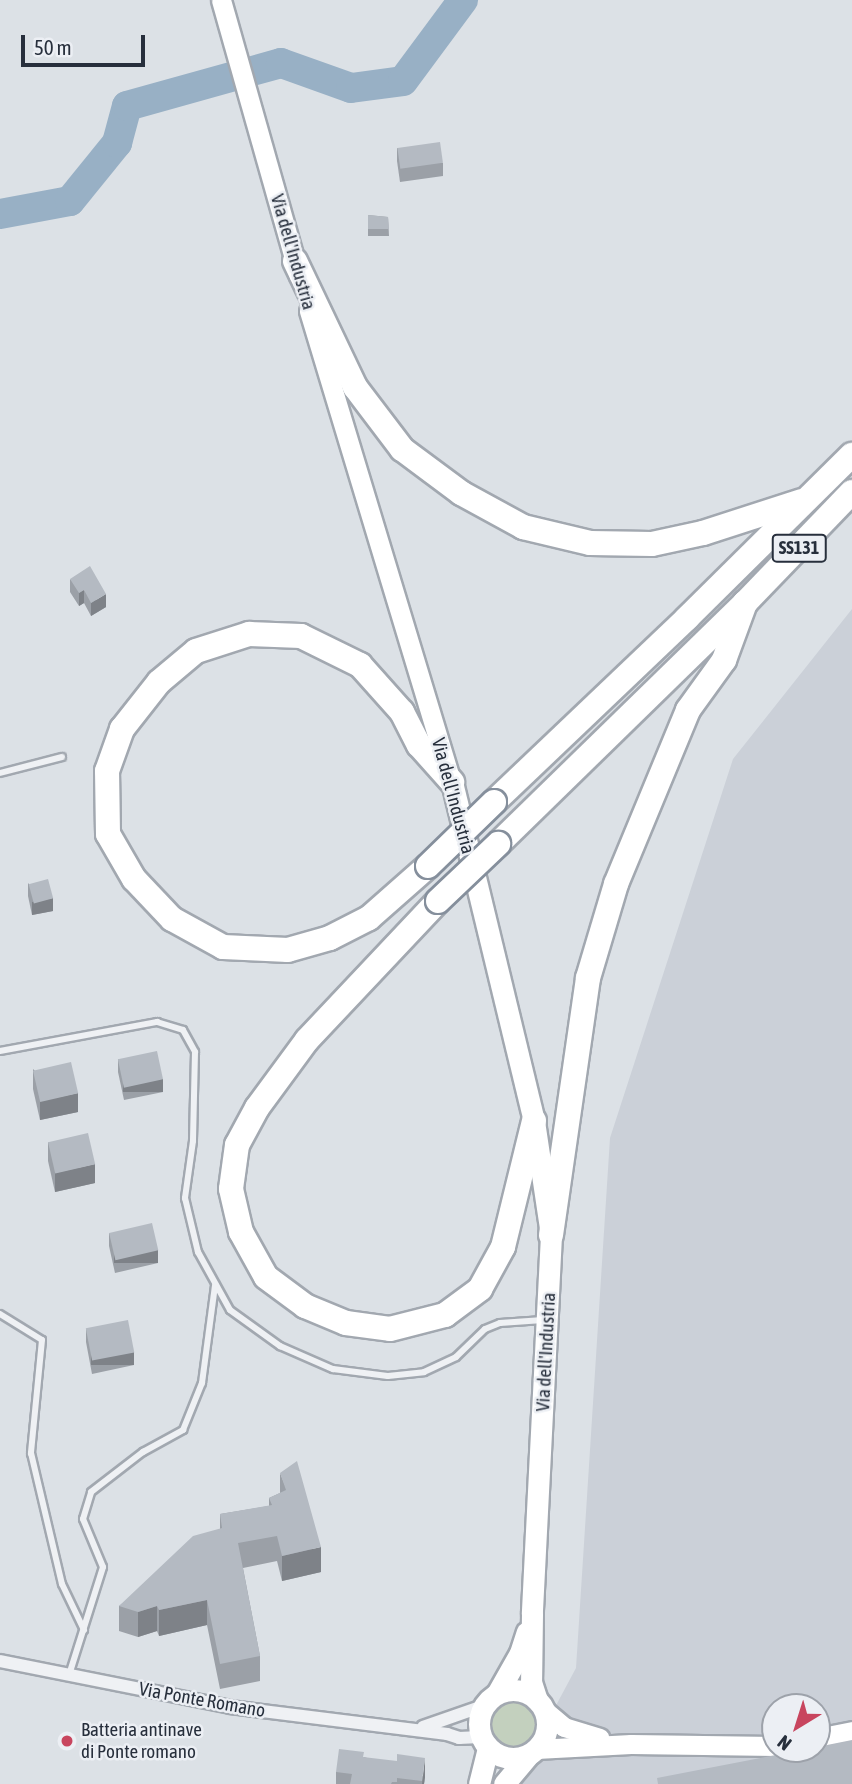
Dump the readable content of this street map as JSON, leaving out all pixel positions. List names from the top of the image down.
{
  "streets": {
    "highway": ["SS131"],
    "main road": ["Via dell'Industria"],
    "street": ["Via Ponte Romano"]
  },
  "crossings": [
    ["Via dell'Industria", "Via Ponte Romano"]
  ],
  "places": ["Batteria antinave di Ponte romano"],
  "scale_bar": "50 m",
  "north": "bottom left"
}
